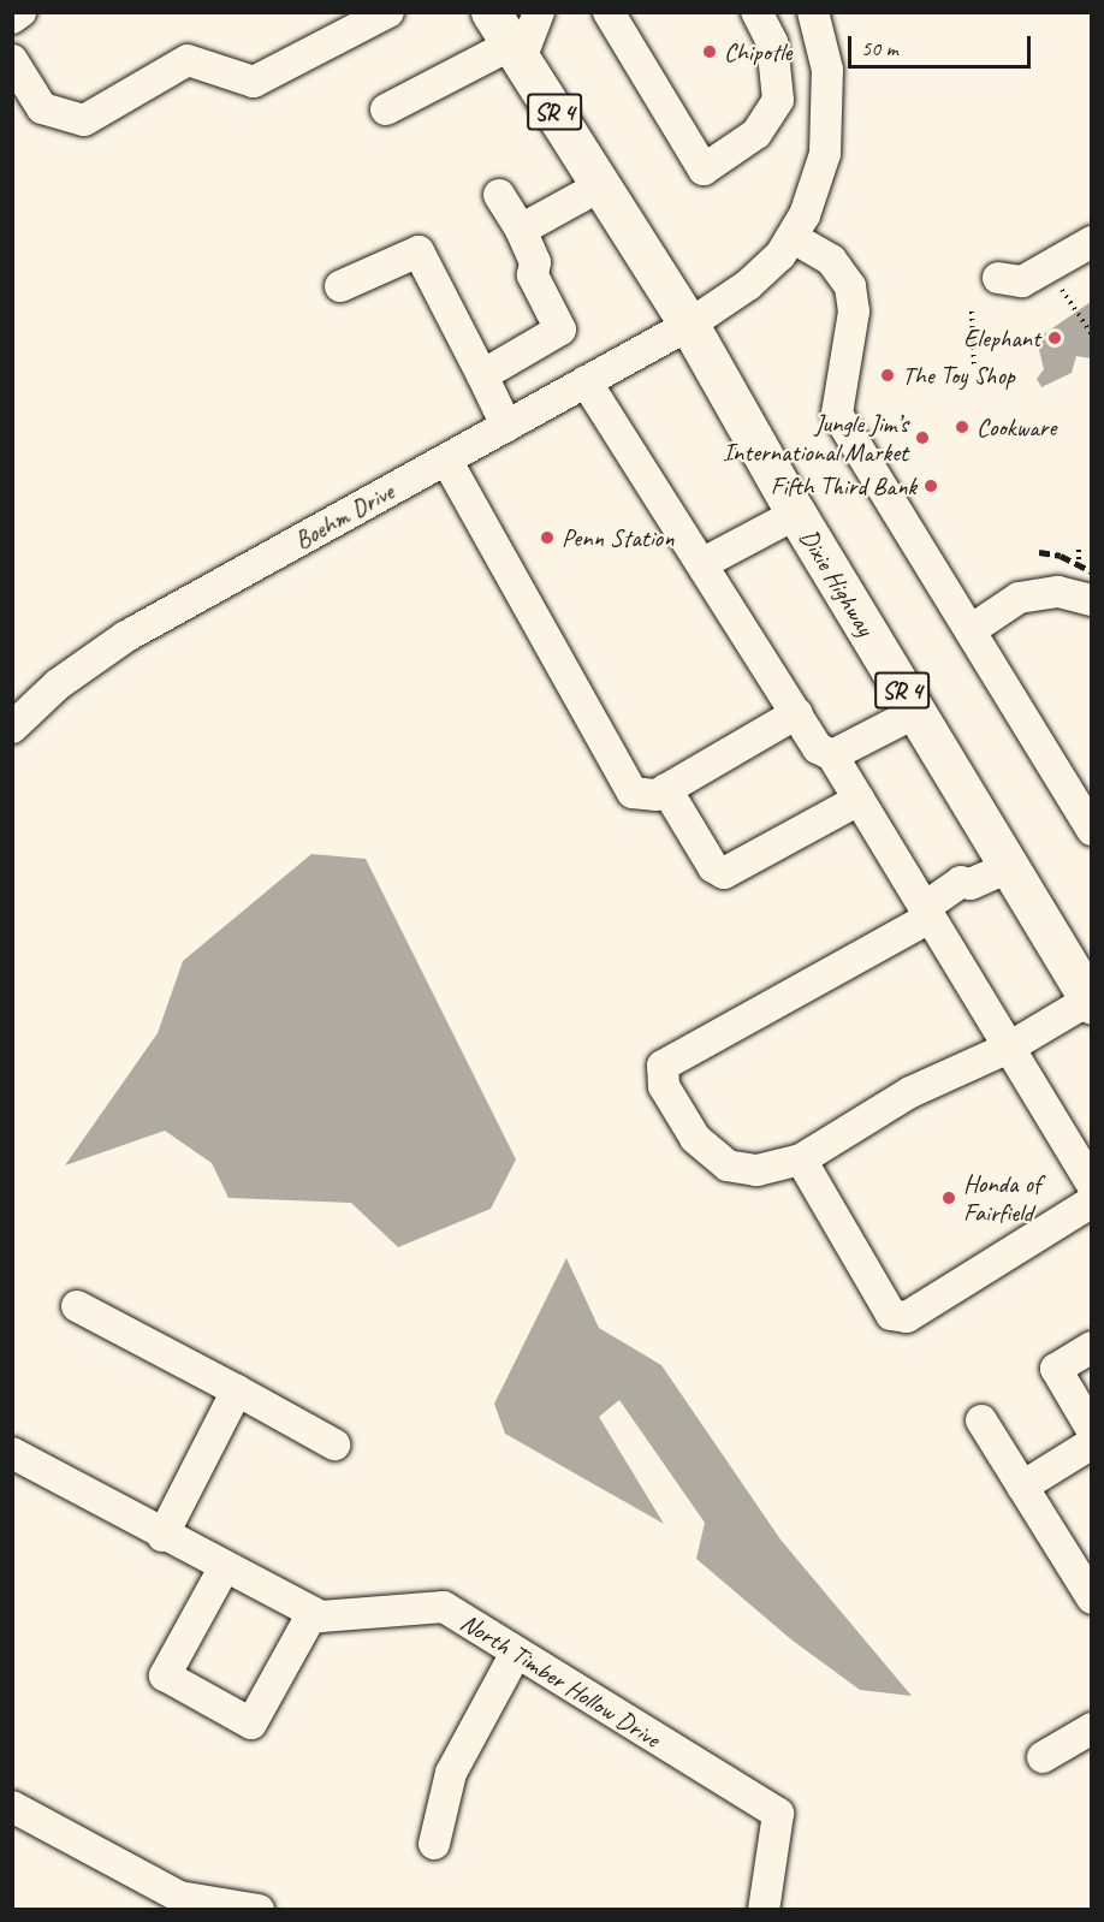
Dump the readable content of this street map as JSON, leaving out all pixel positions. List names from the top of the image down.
{
  "streets": {
    "main road": ["SR 4", "Dixie Highway"],
    "street": ["Boehm Drive", "North Timber Hollow Drive"]
  },
  "crossings": [
    ["Boehm Drive", "Dixie Highway"]
  ],
  "places": [
    "Chipotle",
    "Elephant",
    "The Toy Shop",
    "Cookware",
    "Jungle Jim’s International Market",
    "Fifth Third Bank",
    "Penn Station",
    "Honda of Fairfield"
  ],
  "scale_bar": "50 m"
}
